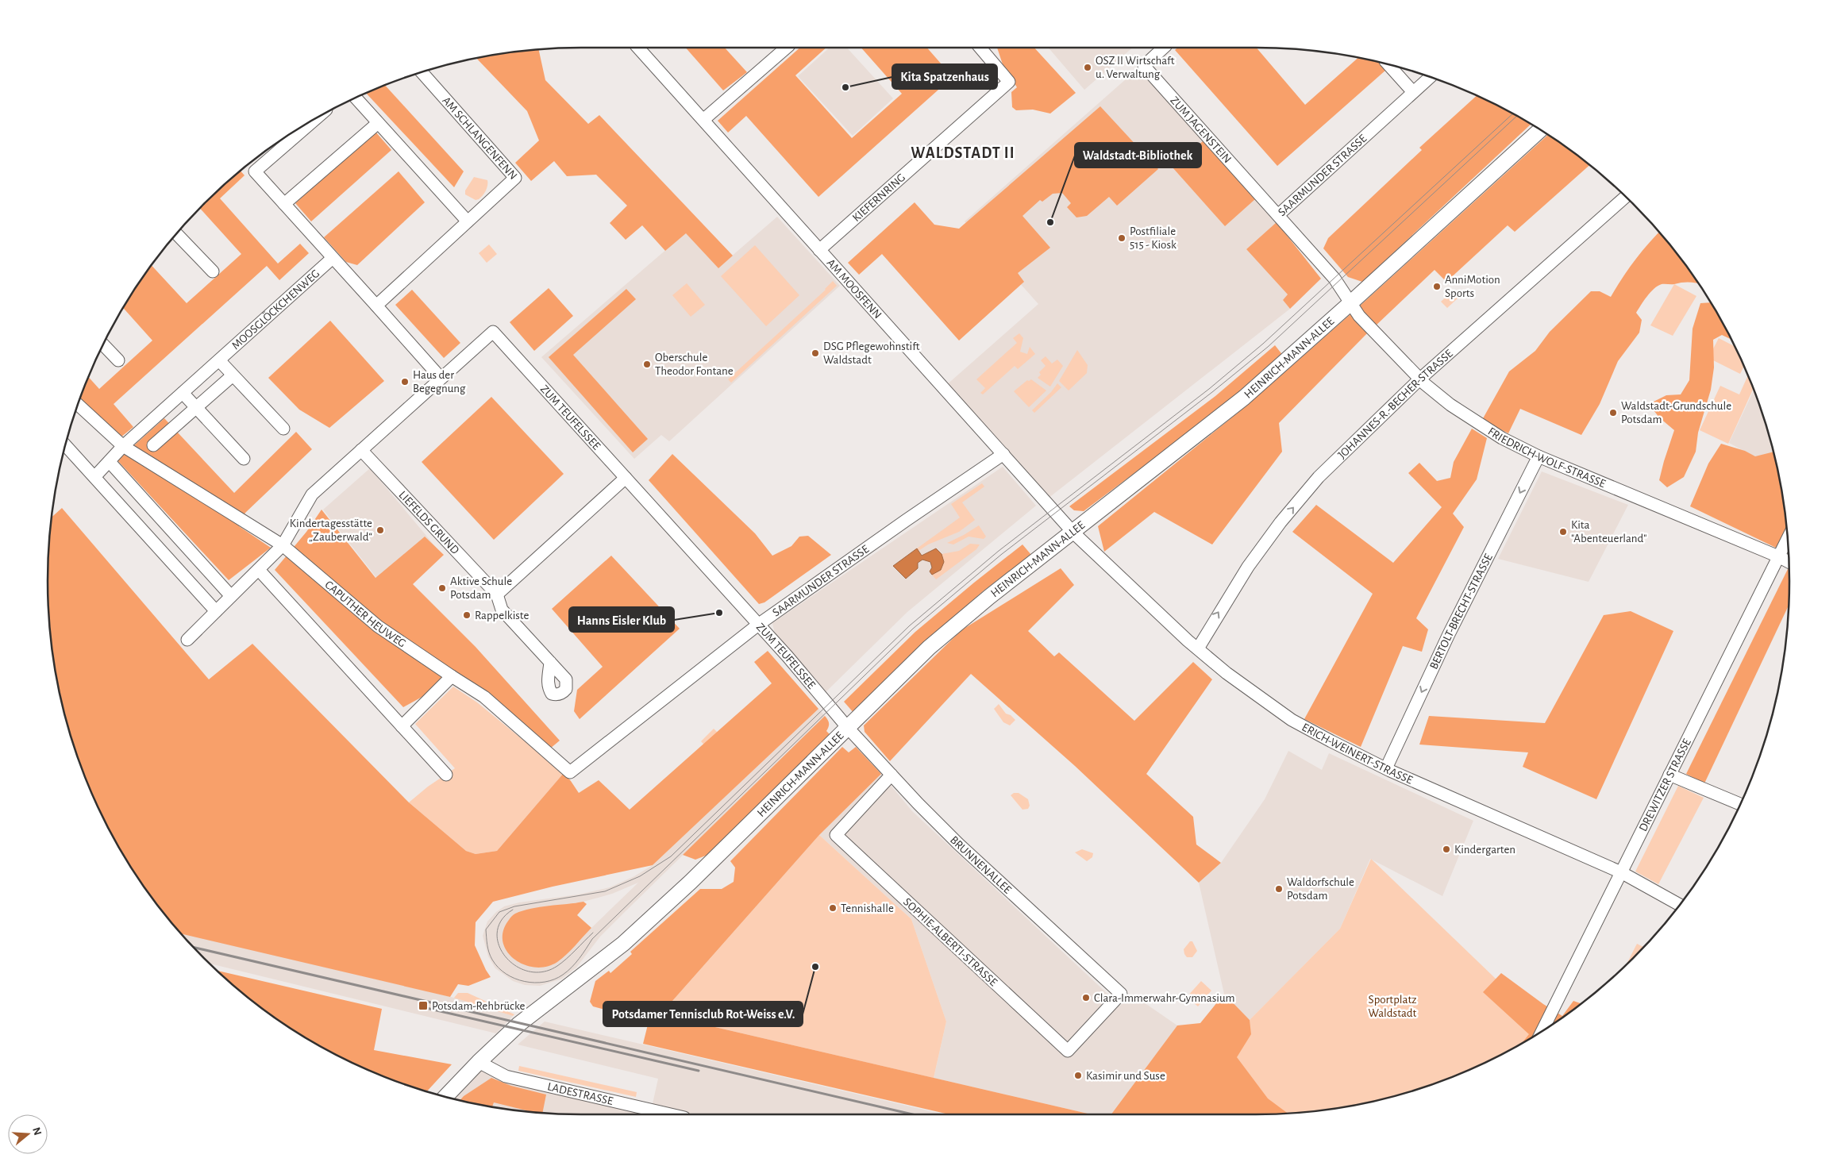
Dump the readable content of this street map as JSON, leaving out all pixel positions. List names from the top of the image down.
{
  "streets": {
    "main road": ["HEINRICH-MANN-ALLEE"],
    "street": [
      "ZUM JAGENSTEIN",
      "AM SCHLANGENFENN",
      "SAARMUNDER STRASSE",
      "KIEFERNRING",
      "AM MOOSFENN",
      "MOOSGLÖCKCHENWEG",
      "JOHANNES-R.-BECHER-STRASSE",
      "ZUM TEUFELSSEE",
      "FRIEDRICH-WOLF-STRASSE",
      "LIEFELDS GRUND",
      "BERTOLT-BRECHT-STRASSE",
      "CAPUTHER HEUWEG",
      "ERICH-WEINERT-STRASSE",
      "DREWITZER STRASSE",
      "BRUNNENALLEE",
      "SOPHIE-ALBERTI-STRASSE",
      "LADESTRASSE"
    ]
  },
  "crossings": [
    ["ZUM JAGENSTEIN", "SAARMUNDER STRASSE"],
    ["SAARMUNDER STRASSE", "AM MOOSFENN"],
    ["SAARMUNDER STRASSE", "HEINRICH-MANN-ALLEE"],
    ["SAARMUNDER STRASSE", "ZUM TEUFELSSEE"],
    ["SAARMUNDER STRASSE", "FRIEDRICH-WOLF-STRASSE"],
    ["SAARMUNDER STRASSE", "CAPUTHER HEUWEG"],
    ["KIEFERNRING", "AM MOOSFENN"],
    ["AM MOOSFENN", "HEINRICH-MANN-ALLEE"],
    ["AM MOOSFENN", "ERICH-WEINERT-STRASSE"],
    ["MOOSGLÖCKCHENWEG", "CAPUTHER HEUWEG"],
    ["HEINRICH-MANN-ALLEE", "ZUM TEUFELSSEE"],
    ["HEINRICH-MANN-ALLEE", "FRIEDRICH-WOLF-STRASSE"],
    ["HEINRICH-MANN-ALLEE", "ERICH-WEINERT-STRASSE"],
    ["HEINRICH-MANN-ALLEE", "BRUNNENALLEE"],
    ["HEINRICH-MANN-ALLEE", "LADESTRASSE"],
    ["JOHANNES-R.-BECHER-STRASSE", "FRIEDRICH-WOLF-STRASSE"],
    ["JOHANNES-R.-BECHER-STRASSE", "ERICH-WEINERT-STRASSE"],
    ["ZUM TEUFELSSEE", "LIEFELDS GRUND"],
    ["ZUM TEUFELSSEE", "CAPUTHER HEUWEG"],
    ["ZUM TEUFELSSEE", "BRUNNENALLEE"],
    ["FRIEDRICH-WOLF-STRASSE", "BERTOLT-BRECHT-STRASSE"],
    ["FRIEDRICH-WOLF-STRASSE", "DREWITZER STRASSE"],
    ["BERTOLT-BRECHT-STRASSE", "ERICH-WEINERT-STRASSE"],
    ["ERICH-WEINERT-STRASSE", "DREWITZER STRASSE"],
    ["BRUNNENALLEE", "SOPHIE-ALBERTI-STRASSE"]
  ],
  "one_way": ["JOHANNES-R.-BECHER-STRASSE", "BERTOLT-BRECHT-STRASSE"],
  "districts": ["WALDSTADT II"],
  "parks": ["Sportplatz Waldstadt"],
  "places": {
    "other": [
      "OSZ II Wirtschaft u. Verwaltung",
      "Kita Spatzenhaus",
      "Waldstadt-Bibliothek",
      "Postfiliale 515 - Kiosk",
      "AnniMotion Sports",
      "DSG Pflegewohnstift Waldstadt",
      "Oberschule Theodor Fontane",
      "Haus der Begegnung",
      "Waldstadt-Grundschule Potsdam",
      "Kindertagesstätte „Zauberwald“",
      "Kita \"Abenteuerland\"",
      "Aktive Schule Potsdam",
      "Hanns Eisler Klub",
      "Rappelkiste",
      "Kindergarten",
      "Waldorfschule Potsdam",
      "Tennishalle",
      "Potsdamer Tennisclub Rot-Weiss e.V.",
      "Clara-Immerwahr-Gymnasium",
      "Kasimir und Suse"
    ],
    "transit": ["Potsdam-Rehbrücke"]
  },
  "north": "right"
}
